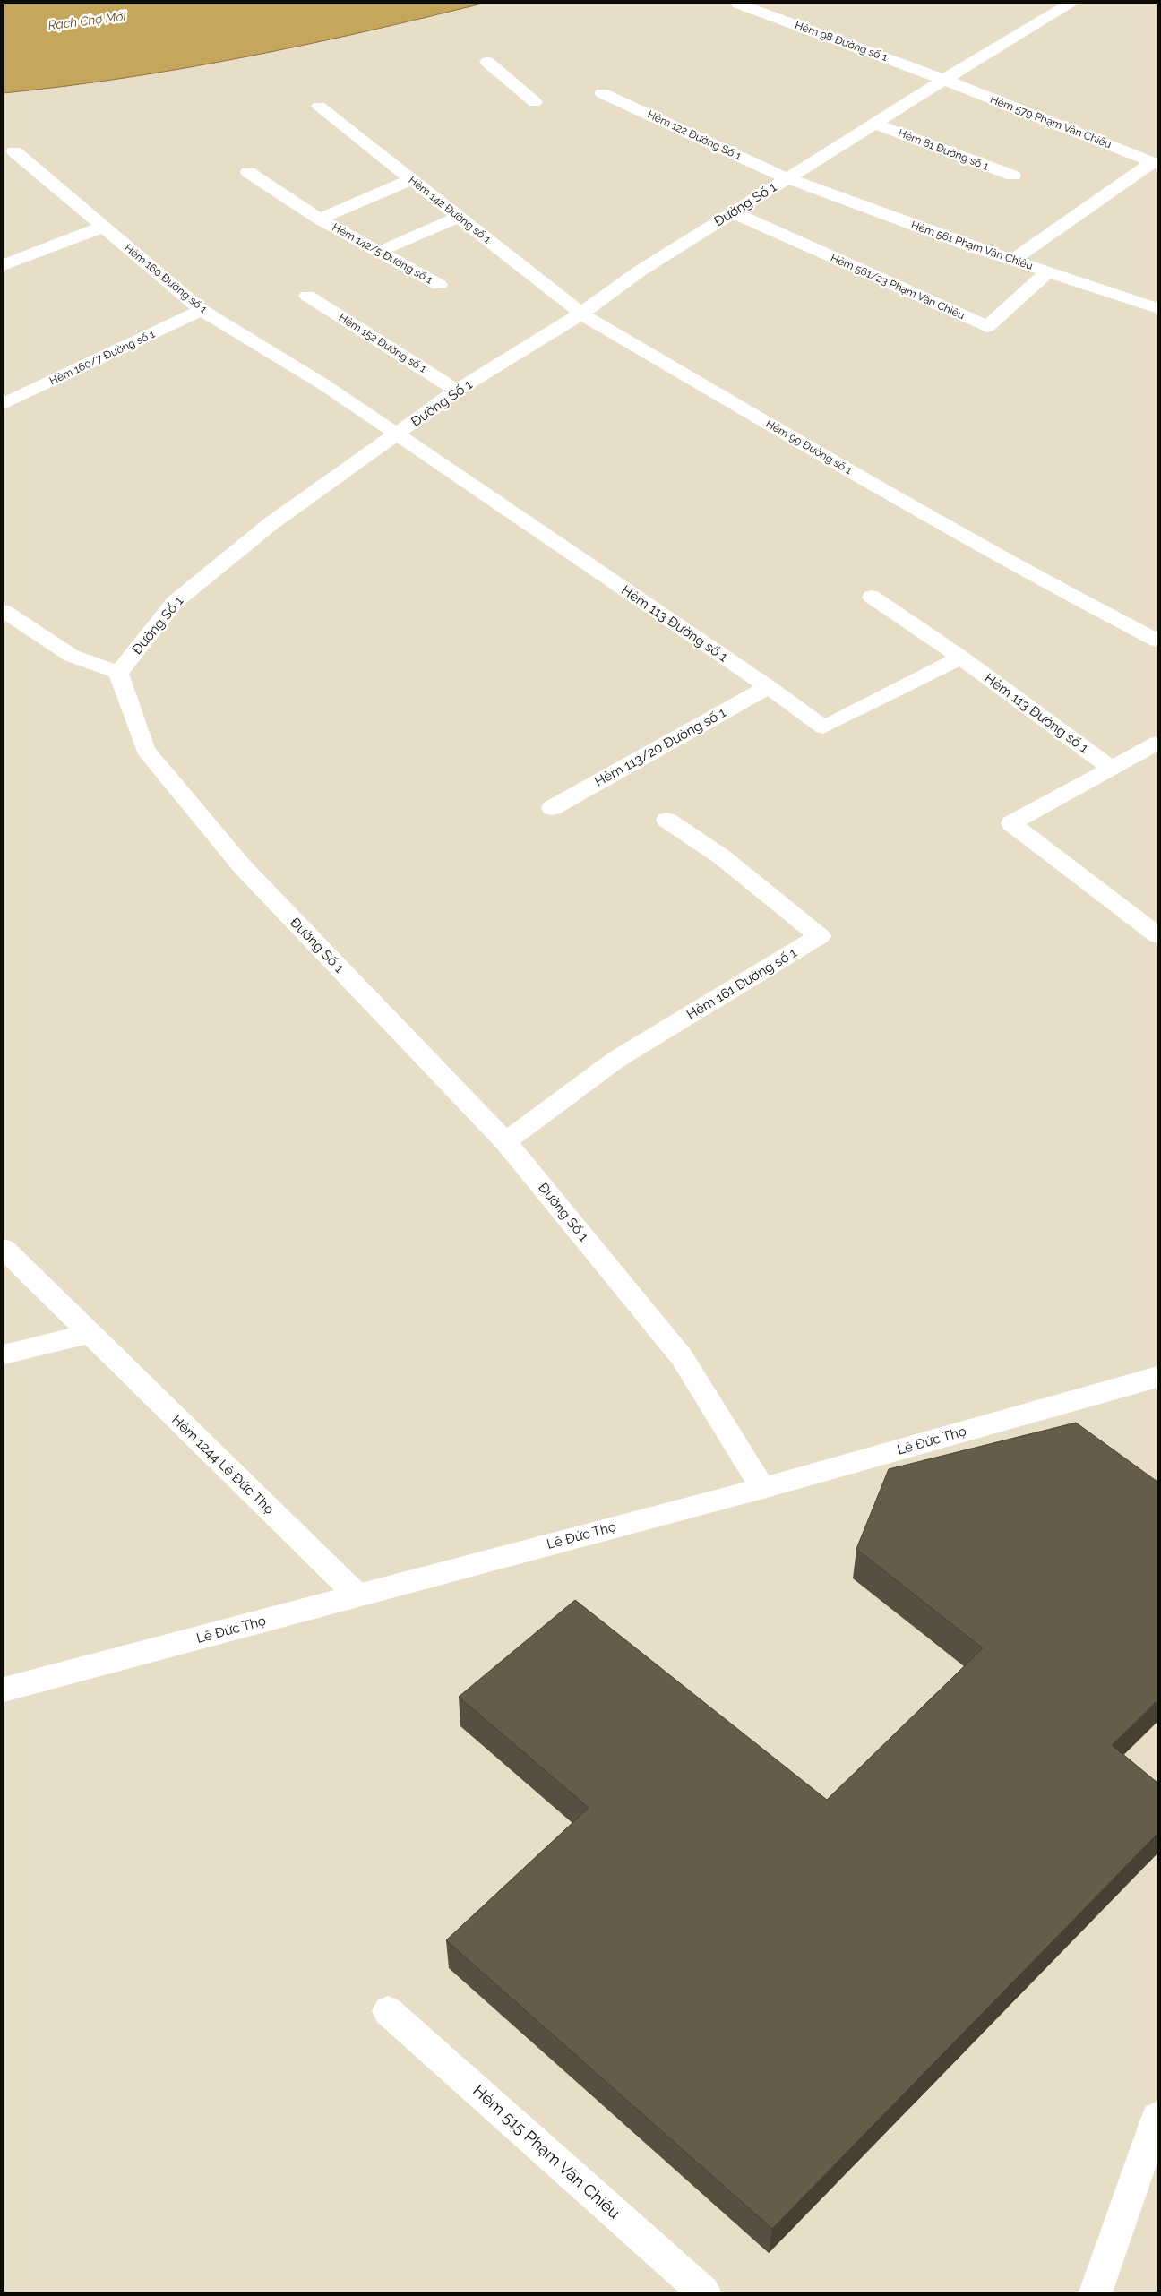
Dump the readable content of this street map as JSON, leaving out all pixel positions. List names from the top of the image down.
{
  "streets": {
    "street": [
      "Hẻm 98 Đường số 1",
      "Hẻm 579 Phạm Văn Chiêu",
      "Hẻm 122 Đường Số 1",
      "Hẻm 81 Đường số 1",
      "Đường Số 1",
      "Hẻm 142 Đường số 1",
      "Hẻm 561 Phạm Văn Chiêu",
      "Hẻm 142/5 Đường số 1",
      "Hẻm 160 Đường số 1",
      "Hẻm 561/23 Phạm Văn Chiêu",
      "Hẻm 152 Đường số 1",
      "Hẻm 160/7 Đường số 1",
      "Hẻm 99 Đường số 1",
      "Hẻm 113 Đường số 1",
      "Hẻm 113/20 Đường số 1",
      "Hẻm 161 Đường số 1",
      "Lê Đức Thọ",
      "Hẻm 1244 Lê Đức Thọ",
      "Hẻm 515 Phạm Văn Chiêu"
    ]
  },
  "crossings": [
    ["Hẻm 98 Đường số 1", "Hẻm 579 Phạm Văn Chiêu"],
    ["Hẻm 98 Đường số 1", "Đường Số 1"],
    ["Hẻm 579 Phạm Văn Chiêu", "Đường Số 1"],
    ["Hẻm 122 Đường Số 1", "Đường Số 1"],
    ["Hẻm 122 Đường Số 1", "Hẻm 561 Phạm Văn Chiêu"],
    ["Hẻm 81 Đường số 1", "Đường Số 1"],
    ["Đường Số 1", "Hẻm 142 Đường số 1"],
    ["Đường Số 1", "Hẻm 561 Phạm Văn Chiêu"],
    ["Đường Số 1", "Hẻm 160 Đường số 1"],
    ["Đường Số 1", "Hẻm 561/23 Phạm Văn Chiêu"],
    ["Đường Số 1", "Hẻm 152 Đường số 1"],
    ["Đường Số 1", "Hẻm 99 Đường số 1"],
    ["Đường Số 1", "Hẻm 113 Đường số 1"],
    ["Đường Số 1", "Hẻm 161 Đường số 1"],
    ["Đường Số 1", "Lê Đức Thọ"],
    ["Hẻm 142 Đường số 1", "Hẻm 142/5 Đường số 1"],
    ["Hẻm 142 Đường số 1", "Hẻm 99 Đường số 1"],
    ["Hẻm 561 Phạm Văn Chiêu", "Hẻm 561/23 Phạm Văn Chiêu"],
    ["Hẻm 160 Đường số 1", "Hẻm 160/7 Đường số 1"],
    ["Hẻm 160 Đường số 1", "Hẻm 113 Đường số 1"],
    ["Hẻm 113 Đường số 1", "Hẻm 113/20 Đường số 1"],
    ["Lê Đức Thọ", "Hẻm 1244 Lê Đức Thọ"]
  ],
  "water": ["Rạch Chợ Mới"]
}
